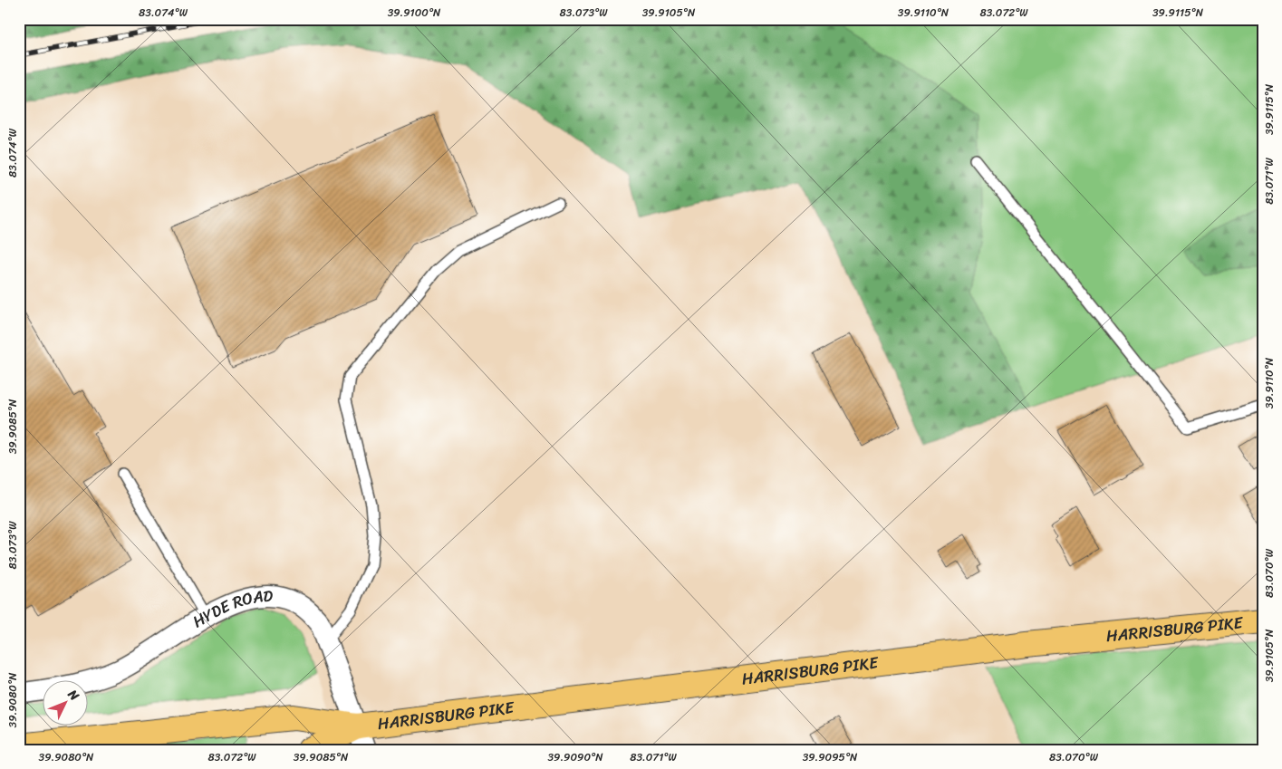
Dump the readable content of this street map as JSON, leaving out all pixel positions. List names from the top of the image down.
{
  "streets": {
    "main road": ["HARRISBURG PIKE"],
    "street": ["HYDE ROAD"]
  },
  "crossings": [
    ["HYDE ROAD", "HARRISBURG PIKE"]
  ],
  "north": "top right",
  "coordinates": [
    "83.074°W",
    "39.9100°N",
    "83.073°W",
    "39.9105°N",
    "39.9110°N",
    "83.072°W",
    "39.9115°N",
    "83.071°W",
    "39.9085°N",
    "83.070°W",
    "39.9080°N",
    "39.9090°N",
    "39.9095°N"
  ]
}
